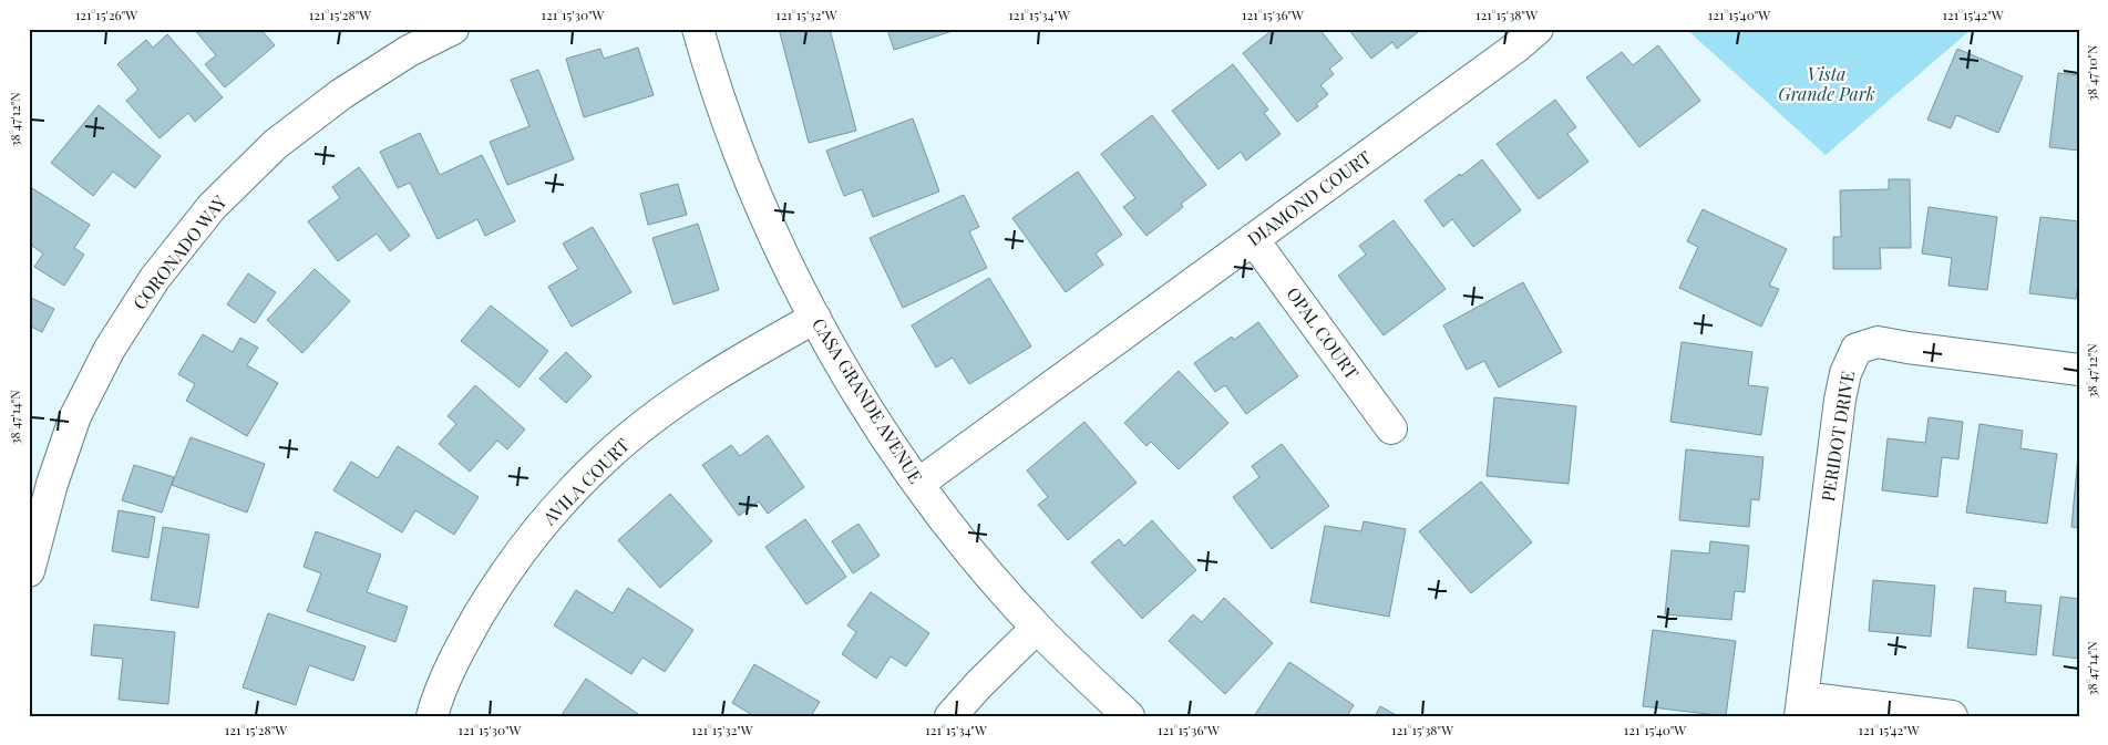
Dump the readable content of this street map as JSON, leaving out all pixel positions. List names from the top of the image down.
{
  "streets": {
    "street": [
      "DIAMOND COURT",
      "CORONADO WAY",
      "OPAL COURT",
      "CASA GRANDE AVENUE",
      "PERIDOT DRIVE",
      "AVILA COURT"
    ]
  },
  "crossings": [
    ["DIAMOND COURT", "OPAL COURT"],
    ["DIAMOND COURT", "CASA GRANDE AVENUE"],
    ["CASA GRANDE AVENUE", "AVILA COURT"]
  ],
  "parks": ["Vista Grande Park"],
  "coordinates": [
    "121°15'26\"W",
    "121°15'28\"W",
    "121°15'30\"W",
    "121°15'32\"W",
    "121°15'34\"W",
    "121°15'36\"W",
    "121°15'38\"W",
    "121°15'40\"W",
    "121°15'42\"W",
    "38°47'10\"N",
    "38°47'12\"N",
    "38°47'14\"N"
  ]
}
